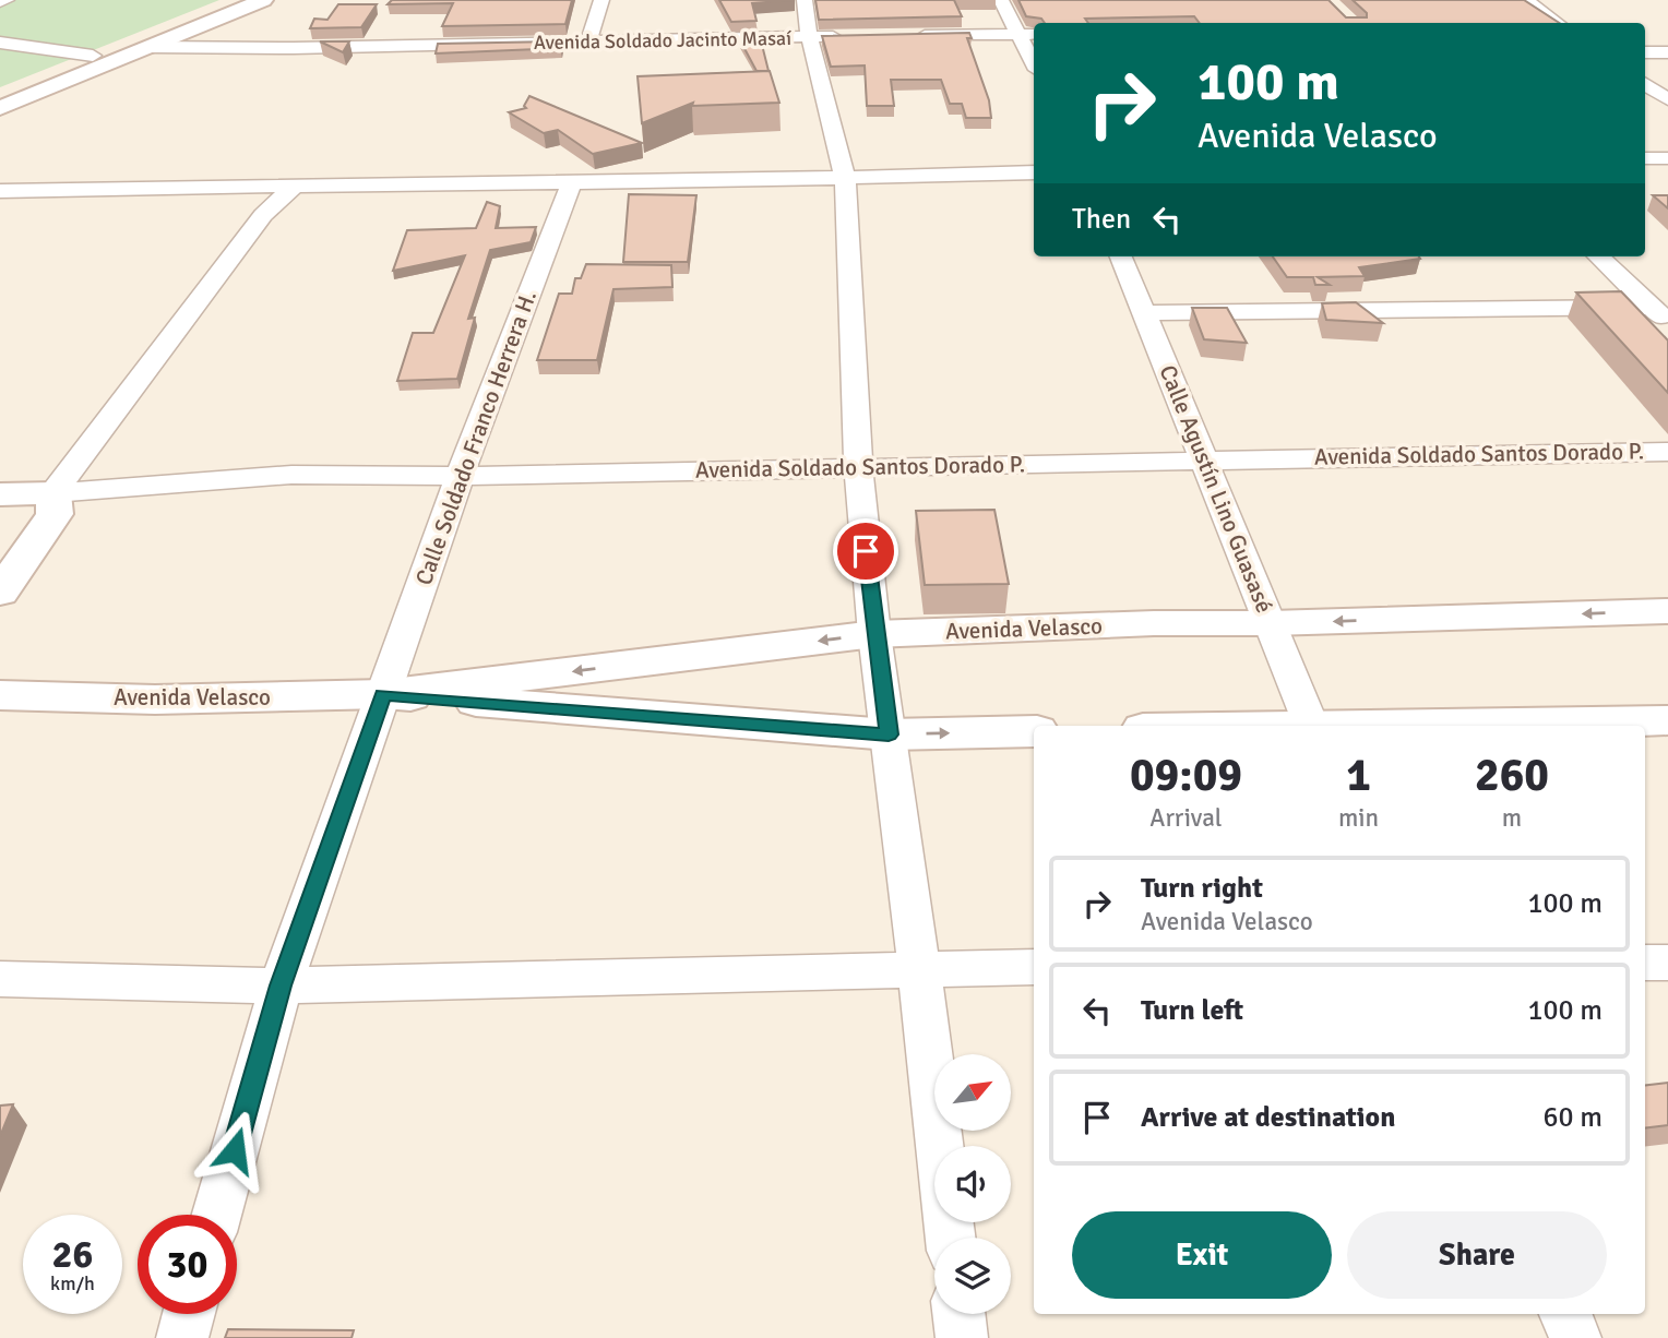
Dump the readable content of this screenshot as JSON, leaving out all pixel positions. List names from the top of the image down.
{
  "streets": {
    "street": [
      "Avenida Soldado Jacinto Masaí",
      "Calle Soldado Franco Herrera H.",
      "Avenida Soldado Santos Dorado P.",
      "Calle Agustín Lino Guasasé",
      "Avenida Velasco"
    ]
  },
  "crossings": [
    ["Calle Soldado Franco Herrera H.", "Avenida Soldado Santos Dorado P."],
    ["Calle Soldado Franco Herrera H.", "Avenida Velasco"],
    ["Avenida Soldado Santos Dorado P.", "Calle Agustín Lino Guasasé"],
    ["Calle Agustín Lino Guasasé", "Avenida Velasco"]
  ],
  "north": "top right",
  "page": {
    "turn": ["100 m", "Avenida Velasco"],
    "then": "Then",
    "eta": [
      "09:09",
      "Arrival",
      "1",
      "min",
      "260",
      "m"
    ],
    "list": [
      {
        "name": "Turn right",
        "note": "Avenida Velasco",
        "value": "100 m"
      },
      {
        "name": "Turn left",
        "value": "100 m"
      },
      {
        "name": "Arrive at destination",
        "value": "60 m"
      }
    ],
    "buttons": ["Exit", "Share"],
    "speed": "26 km/h",
    "limit": "30"
  }
}
